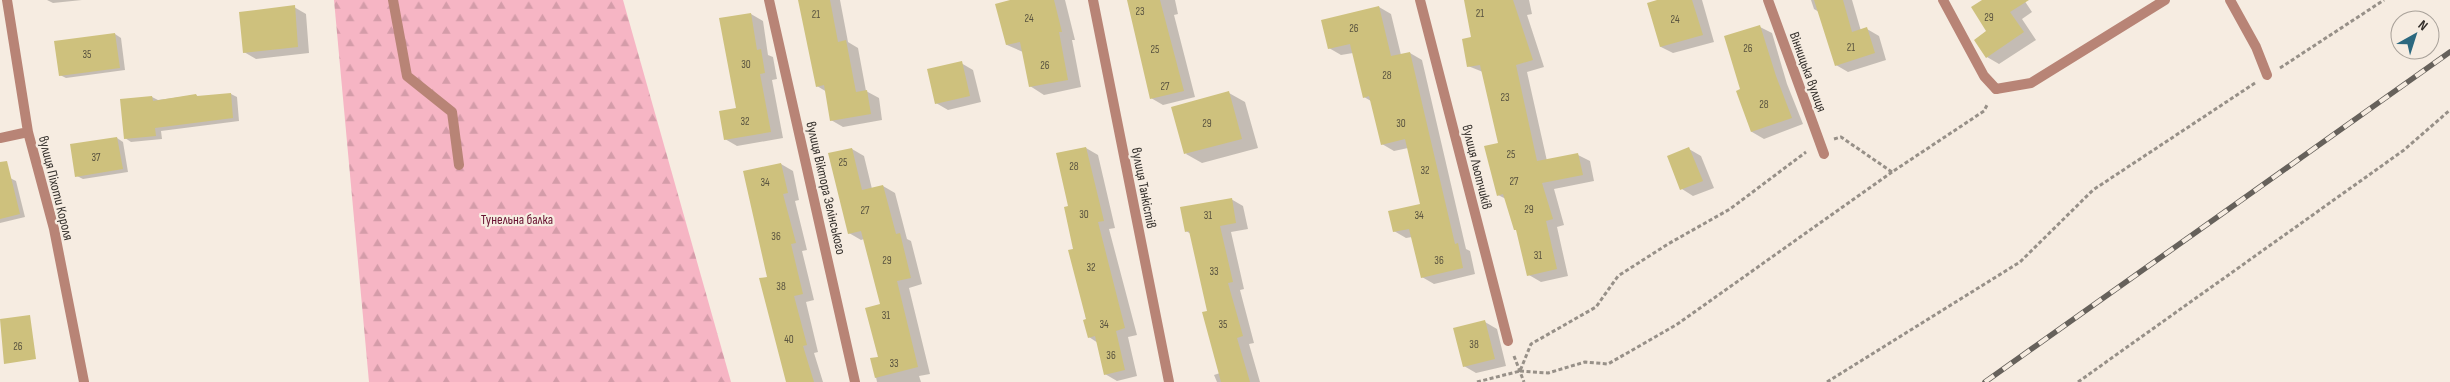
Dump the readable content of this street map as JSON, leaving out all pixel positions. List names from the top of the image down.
{
  "streets": {
    "street": [
      "Вінницька вулиця",
      "вулиця Льотчиків",
      "вулиця Піхоти Короля",
      "вулиця Віктора Зелінського",
      "вулиця Танкістів"
    ]
  },
  "parks": ["Тунельна балка"],
  "house_numbers": [
    "23",
    "21",
    "21",
    "29",
    "24",
    "24",
    "26",
    "21",
    "26",
    "25",
    "35",
    "30",
    "26",
    "28",
    "27",
    "23",
    "28",
    "32",
    "29",
    "30",
    "25",
    "37",
    "25",
    "28",
    "32",
    "27",
    "34",
    "29",
    "27",
    "30",
    "31",
    "34",
    "36",
    "31",
    "29",
    "36",
    "32",
    "33",
    "38",
    "31",
    "34",
    "35",
    "40",
    "38",
    "26",
    "36",
    "33"
  ],
  "north": "top right"
}
